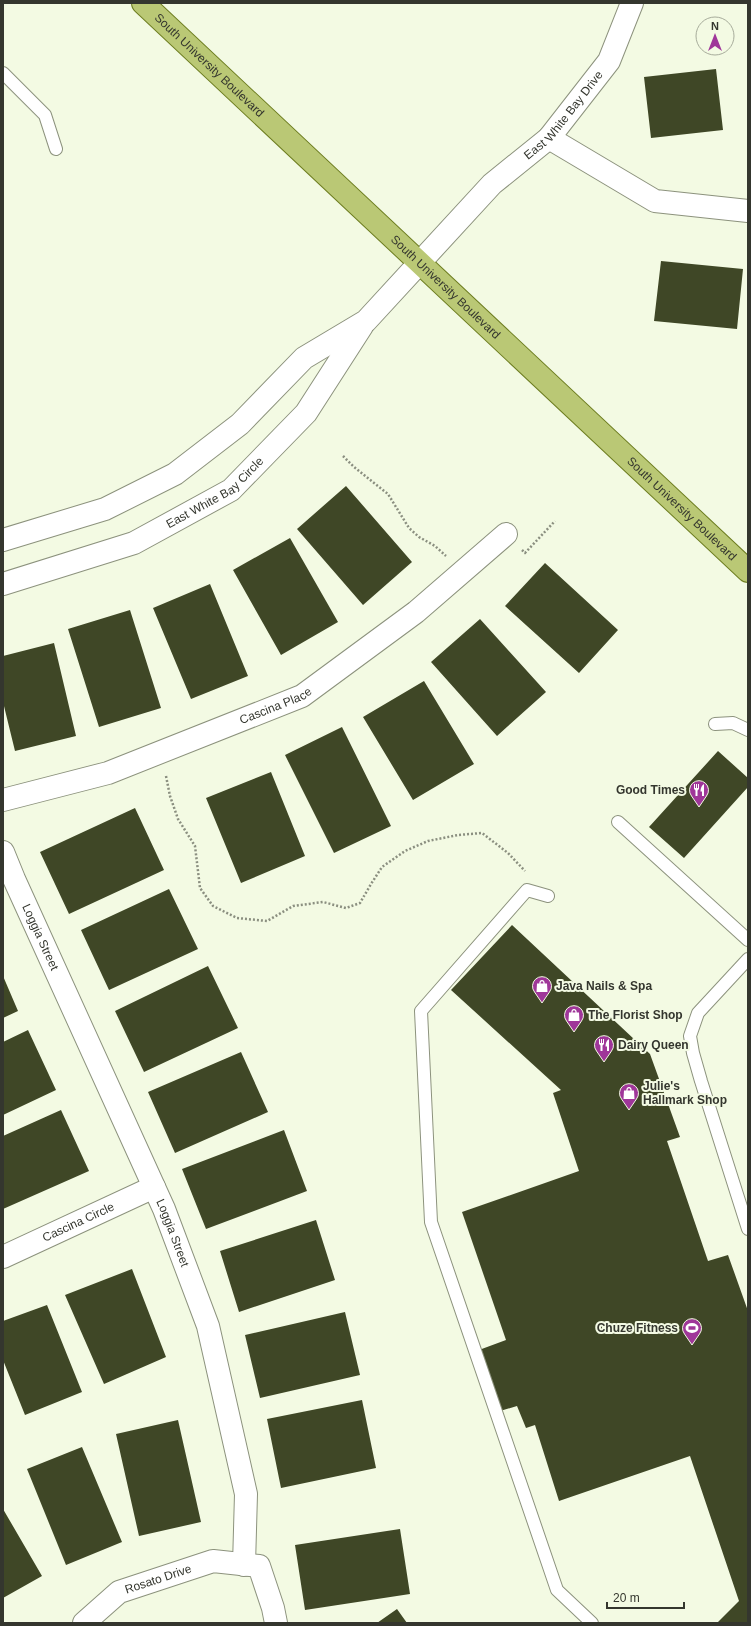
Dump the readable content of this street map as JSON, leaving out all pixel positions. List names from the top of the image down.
{
  "streets": {
    "main road": ["South University Boulevard"],
    "street": [
      "East White Bay Drive",
      "East White Bay Circle",
      "Cascina Place",
      "Loggia Street",
      "Cascina Circle",
      "Rosato Drive"
    ]
  },
  "crossings": [
    ["South University Boulevard", "East White Bay Drive"],
    ["East White Bay Drive", "East White Bay Circle"],
    ["Loggia Street", "Cascina Circle"],
    ["Loggia Street", "Rosato Drive"]
  ],
  "places": {
    "restaurant": ["Good Times", "Dairy Queen"],
    "shop": ["Java Nails & Spa", "The Florist Shop", "Julie's Hallmark Shop"],
    "sports": ["Chuze Fitness"]
  },
  "scale_bar": "20 m",
  "north": "top"
}
